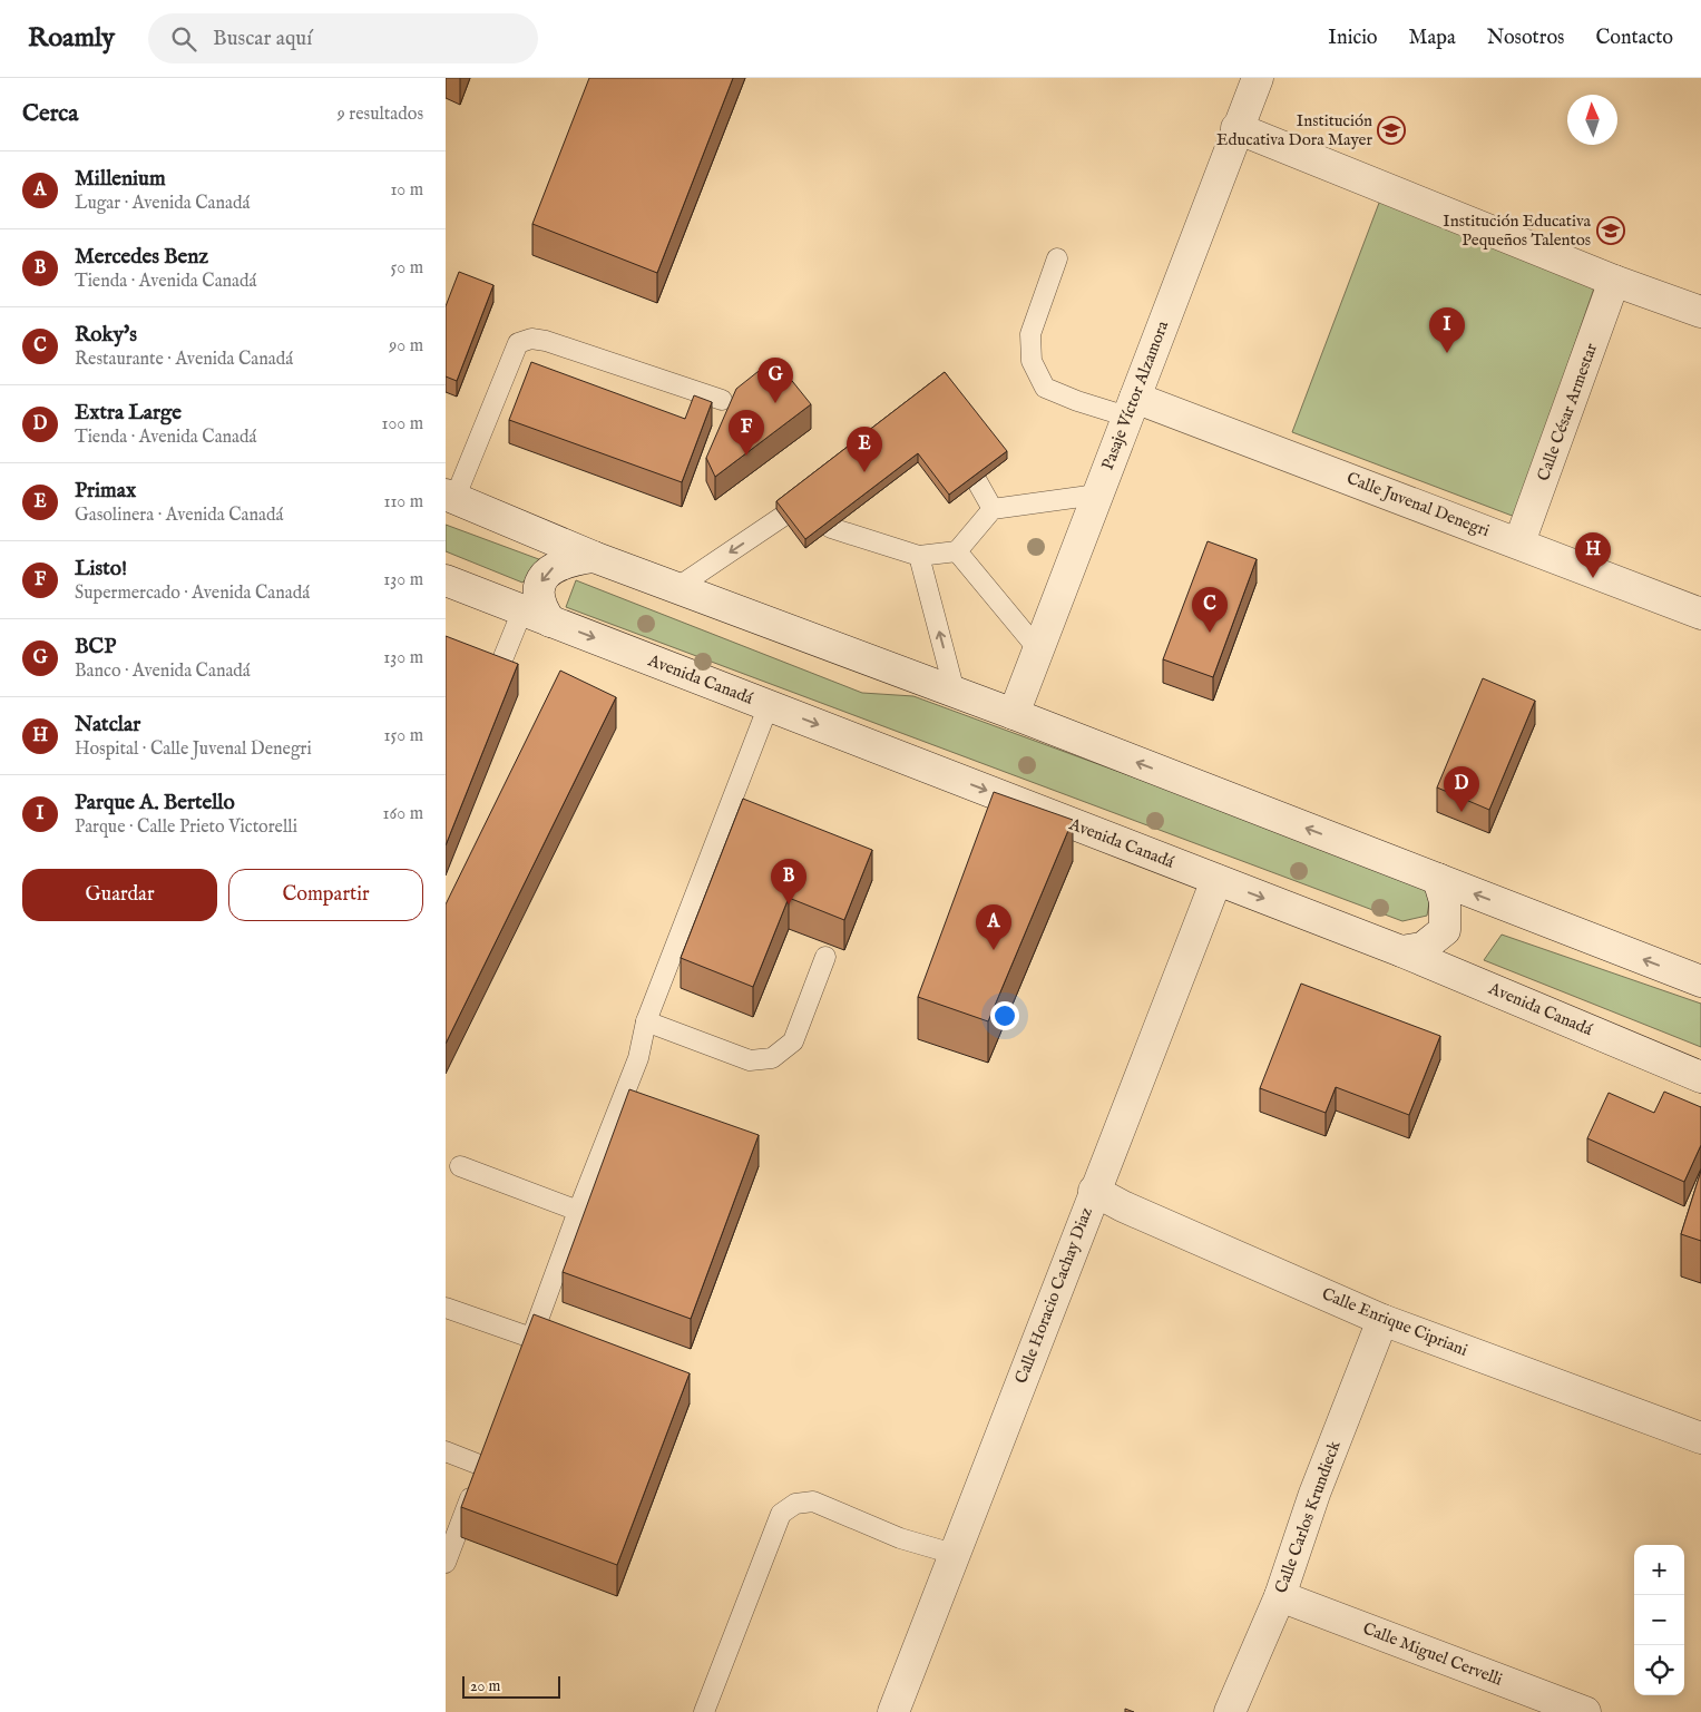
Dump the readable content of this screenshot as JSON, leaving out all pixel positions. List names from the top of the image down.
{
  "streets": {
    "street": [
      "Pasaje Víctor Alzamora",
      "Calle César Armestar",
      "Calle Juvenal Denegri",
      "Avenida Canadá",
      "Calle Horacio Cachay Diaz",
      "Calle Enrique Cipriani",
      "Calle Carlos Krundieck",
      "Calle Miguel Cervelli"
    ]
  },
  "crossings": [
    ["Pasaje Víctor Alzamora", "Calle Juvenal Denegri"],
    ["Calle César Armestar", "Calle Juvenal Denegri"],
    ["Avenida Canadá", "Calle Horacio Cachay Diaz"],
    ["Calle Horacio Cachay Diaz", "Calle Enrique Cipriani"],
    ["Calle Enrique Cipriani", "Calle Carlos Krundieck"],
    ["Calle Carlos Krundieck", "Calle Miguel Cervelli"]
  ],
  "places": {
    "school or university": ["Institución Educativa Dora Mayer", "Institución Educativa Pequeños Talentos"]
  },
  "scale_bar": "20 m",
  "north": "top",
  "page": {
    "header": "Roamly",
    "search": "Buscar aquí",
    "nav": [
      "Inicio",
      "Mapa",
      "Nosotros",
      "Contacto"
    ],
    "heading": ["Cerca", "9 resultados"],
    "list": [
      {
        "mark": "A",
        "name": "Millenium",
        "note": "Lugar · Avenida Canadá",
        "value": "10 m"
      },
      {
        "mark": "B",
        "name": "Mercedes Benz",
        "note": "Tienda · Avenida Canadá",
        "value": "50 m"
      },
      {
        "mark": "C",
        "name": "Roky's",
        "note": "Restaurante · Avenida Canadá",
        "value": "90 m"
      },
      {
        "mark": "D",
        "name": "Extra Large",
        "note": "Tienda · Avenida Canadá",
        "value": "100 m"
      },
      {
        "mark": "E",
        "name": "Primax",
        "note": "Gasolinera · Avenida Canadá",
        "value": "110 m"
      },
      {
        "mark": "F",
        "name": "Listo!",
        "note": "Supermercado · Avenida Canadá",
        "value": "130 m"
      },
      {
        "mark": "G",
        "name": "BCP",
        "note": "Banco · Avenida Canadá",
        "value": "130 m"
      },
      {
        "mark": "H",
        "name": "Natclar",
        "note": "Hospital · Calle Juvenal Denegri",
        "value": "150 m"
      },
      {
        "mark": "I",
        "name": "Parque A. Bertello",
        "note": "Parque · Calle Prieto Victorelli",
        "value": "160 m"
      }
    ],
    "pins": [
      "I",
      "G",
      "F",
      "E",
      "H",
      "C",
      "D",
      "B",
      "A"
    ],
    "buttons": ["Guardar", "Compartir"],
    "map_buttons": ["+", "−"],
    "scale": "20 m"
  }
}
